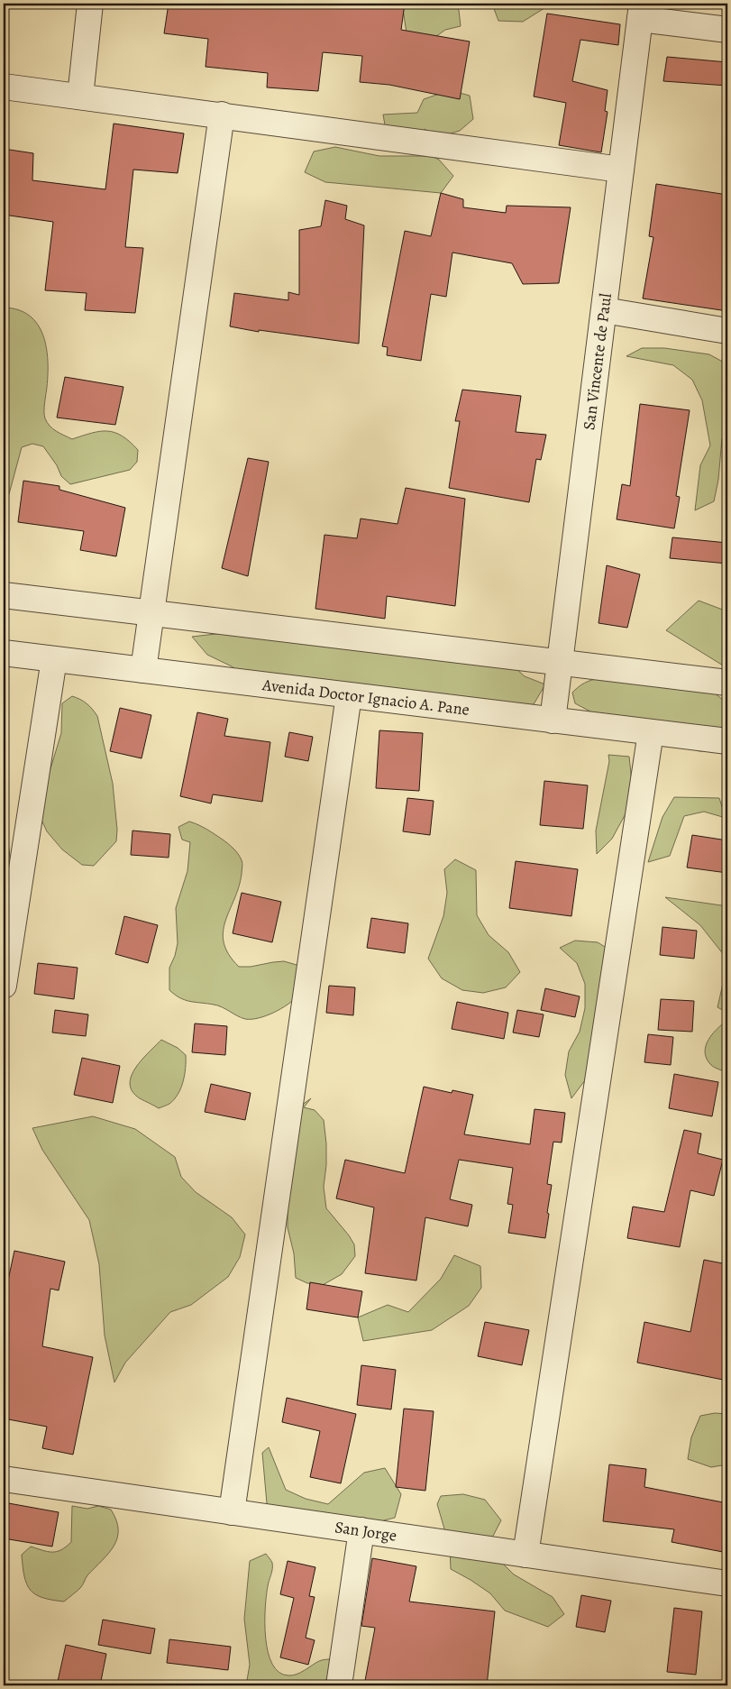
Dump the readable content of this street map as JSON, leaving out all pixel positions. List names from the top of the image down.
{
  "streets": {
    "street": ["San Vincente de Paul", "Avenida Doctor Ignacio A. Pane", "San Jorge"]
  },
  "crossings": [
    ["San Vincente de Paul", "Avenida Doctor Ignacio A. Pane"]
  ]
}
